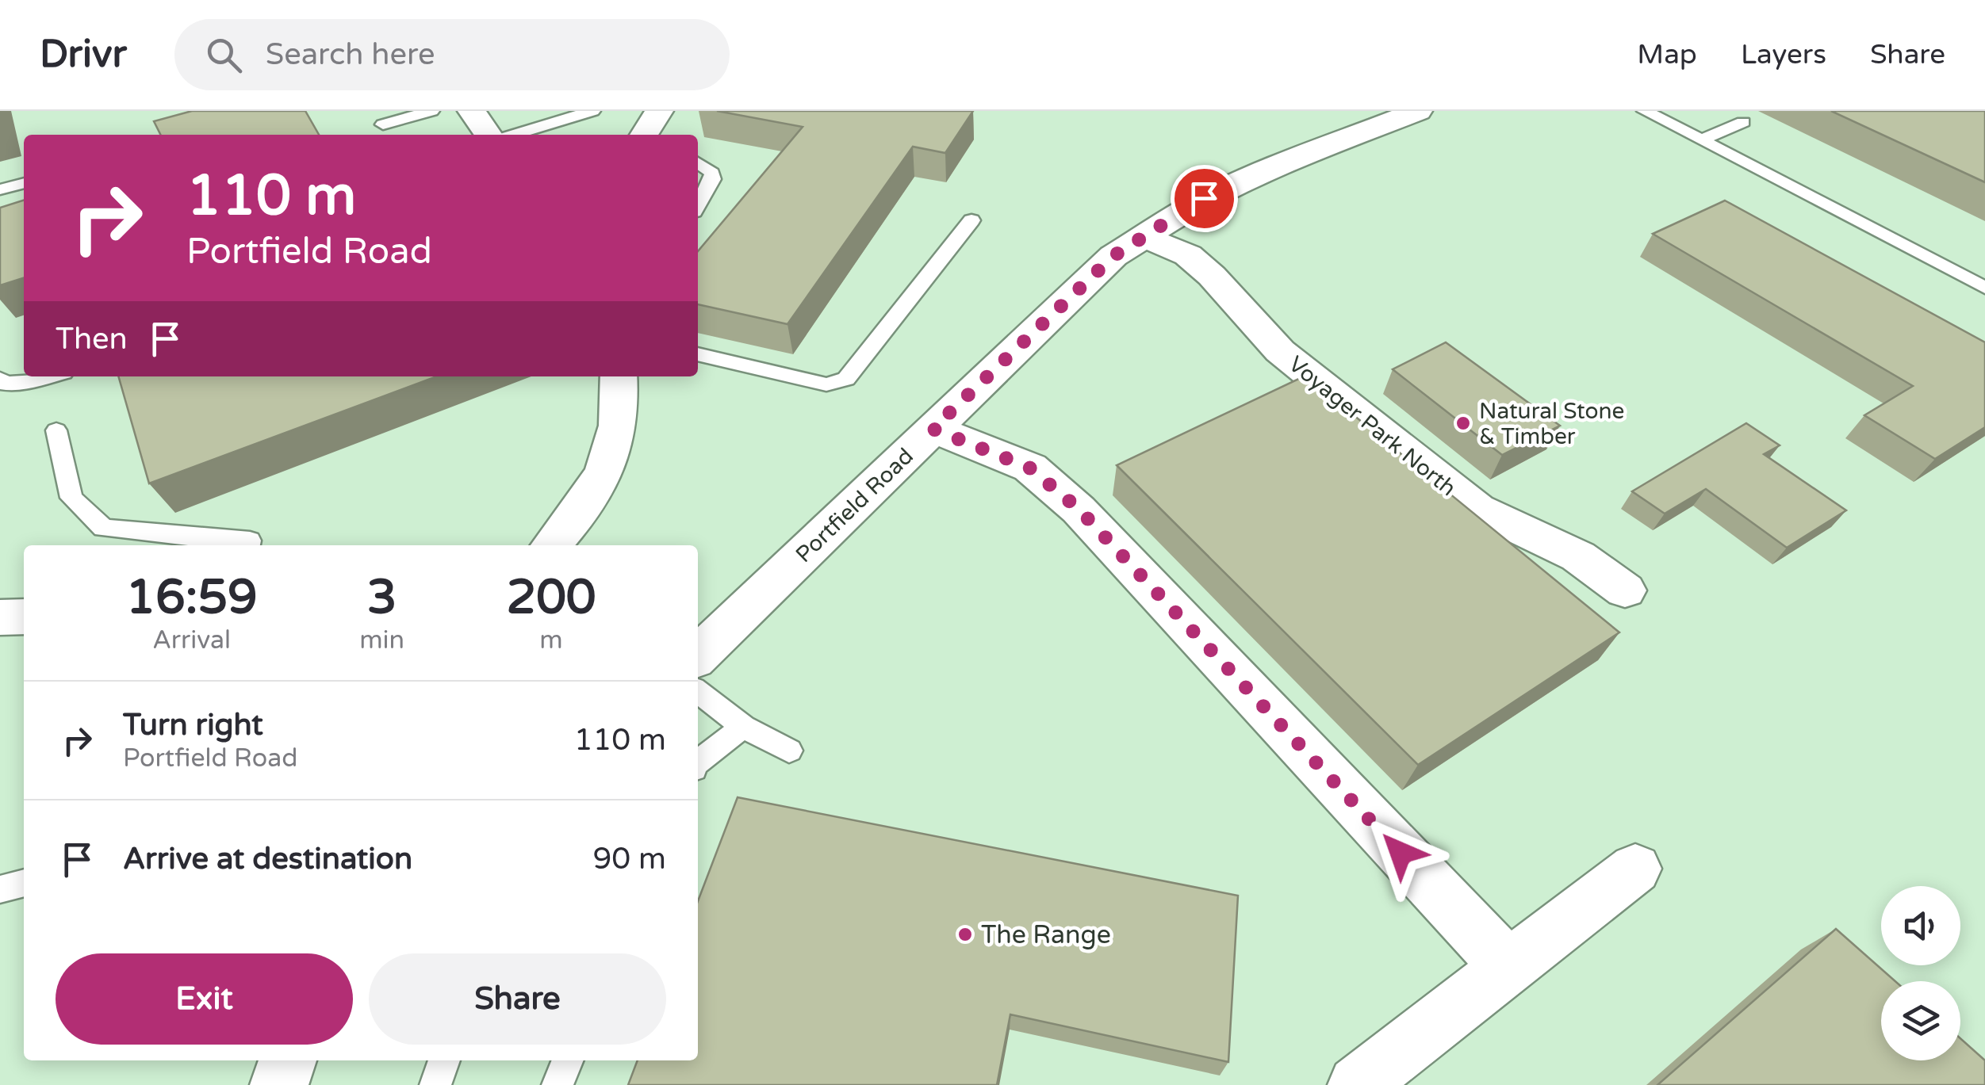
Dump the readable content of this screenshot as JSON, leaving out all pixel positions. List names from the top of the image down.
{
  "streets": {
    "street": ["Voyager Park North", "Portfield Road"]
  },
  "crossings": [
    ["Voyager Park North", "Portfield Road"]
  ],
  "places": ["Natural Stone & Timber", "The Range"],
  "page": {
    "header": "Drivr",
    "search": "Search here",
    "nav": ["Map", "Layers", "Share"],
    "turn": ["110 m", "Portfield Road"],
    "then": "Then",
    "eta": [
      "16:59",
      "Arrival",
      "3",
      "min",
      "200",
      "m"
    ],
    "list": [
      {
        "name": "Turn right",
        "note": "Portfield Road",
        "value": "110 m"
      },
      {
        "name": "Arrive at destination",
        "value": "90 m"
      }
    ],
    "buttons": ["Exit", "Share"]
  }
}
